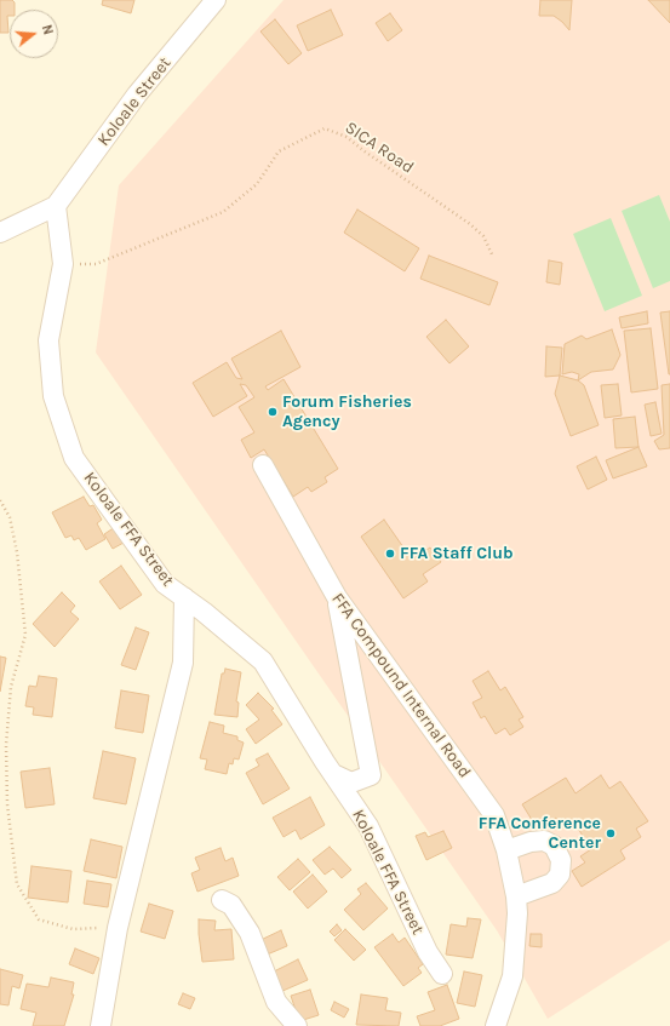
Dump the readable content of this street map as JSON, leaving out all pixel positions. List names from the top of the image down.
{
  "streets": {
    "street": ["Koloale Street", "Koloale FFA Street", "FFA Compound Internal Road"],
    "path": ["SICA Road"]
  },
  "crossings": [
    ["Koloale Street", "Koloale FFA Street"],
    ["SICA Road", "Koloale FFA Street"]
  ],
  "places": ["Forum Fisheries Agency", "FFA Staff Club", "FFA Conference Center"],
  "north": "right"
}
